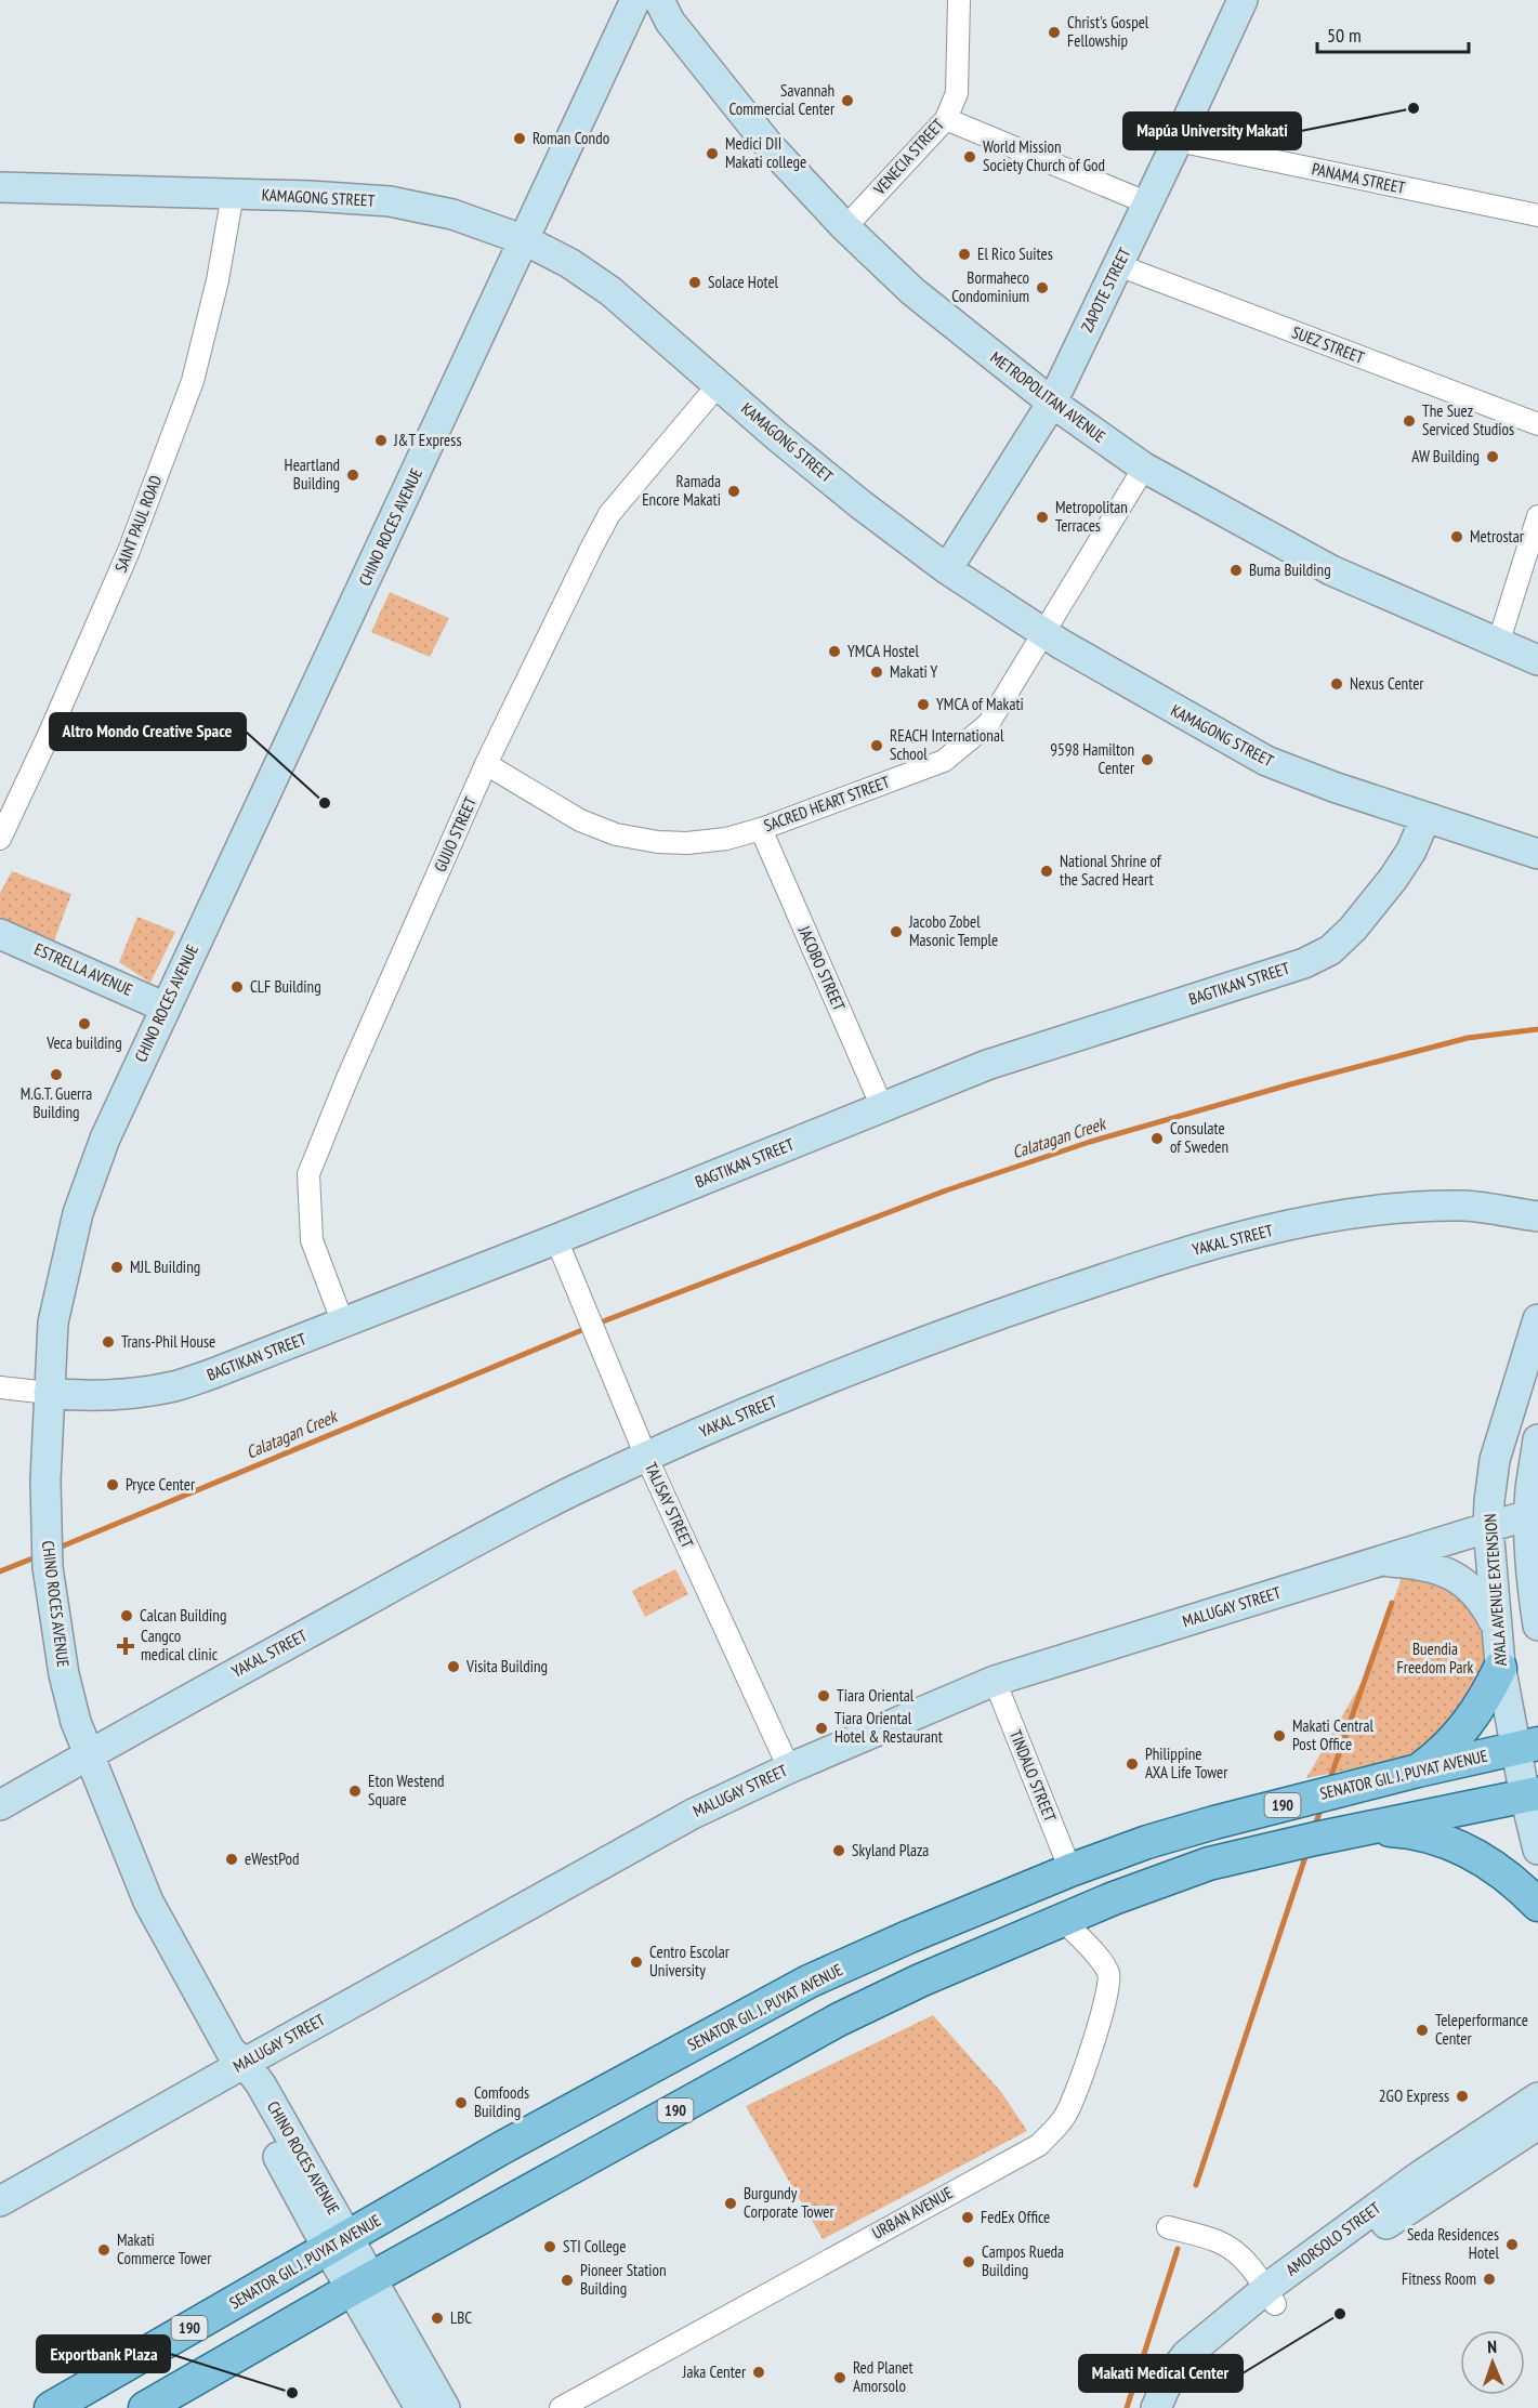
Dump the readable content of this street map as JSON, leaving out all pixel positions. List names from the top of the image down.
{
  "streets": {
    "main road": ["SENATOR GIL J. PUYAT AVENUE", "190"],
    "street": [
      "VENECIA STREET",
      "PANAMA STREET",
      "KAMAGONG STREET",
      "ZAPOTE STREET",
      "SUEZ STREET",
      "METROPOLITAN AVENUE",
      "SAINT PAUL ROAD",
      "CHINO ROCES AVENUE",
      "SACRED HEART STREET",
      "GUIJO STREET",
      "JACOBO STREET",
      "ESTRELLA AVENUE",
      "BAGTIKAN STREET",
      "YAKAL STREET",
      "TALISAY STREET",
      "AYALA AVENUE EXTENSION",
      "MALUGAY STREET",
      "TINDALO STREET",
      "URBAN AVENUE",
      "AMORSOLO STREET"
    ]
  },
  "crossings": [
    ["VENECIA STREET", "METROPOLITAN AVENUE"],
    ["PANAMA STREET", "ZAPOTE STREET"],
    ["KAMAGONG STREET", "ZAPOTE STREET"],
    ["KAMAGONG STREET", "SAINT PAUL ROAD"],
    ["KAMAGONG STREET", "CHINO ROCES AVENUE"],
    ["KAMAGONG STREET", "SACRED HEART STREET"],
    ["KAMAGONG STREET", "GUIJO STREET"],
    ["KAMAGONG STREET", "BAGTIKAN STREET"],
    ["ZAPOTE STREET", "SUEZ STREET"],
    ["ZAPOTE STREET", "METROPOLITAN AVENUE"],
    ["METROPOLITAN AVENUE", "SACRED HEART STREET"],
    ["CHINO ROCES AVENUE", "ESTRELLA AVENUE"],
    ["CHINO ROCES AVENUE", "BAGTIKAN STREET"],
    ["CHINO ROCES AVENUE", "YAKAL STREET"],
    ["CHINO ROCES AVENUE", "MALUGAY STREET"],
    ["CHINO ROCES AVENUE", "SENATOR GIL J. PUYAT AVENUE"],
    ["CHINO ROCES AVENUE", "190"],
    ["SACRED HEART STREET", "GUIJO STREET"],
    ["SACRED HEART STREET", "JACOBO STREET"],
    ["GUIJO STREET", "BAGTIKAN STREET"],
    ["JACOBO STREET", "BAGTIKAN STREET"],
    ["BAGTIKAN STREET", "TALISAY STREET"],
    ["YAKAL STREET", "TALISAY STREET"],
    ["TALISAY STREET", "MALUGAY STREET"],
    ["AYALA AVENUE EXTENSION", "MALUGAY STREET"],
    ["AYALA AVENUE EXTENSION", "SENATOR GIL J. PUYAT AVENUE"],
    ["AYALA AVENUE EXTENSION", "190"],
    ["MALUGAY STREET", "TINDALO STREET"],
    ["SENATOR GIL J. PUYAT AVENUE", "TINDALO STREET"],
    ["190", "URBAN AVENUE"]
  ],
  "water": ["Calatagan Creek"],
  "parks": ["Buendia Freedom Park"],
  "places": {
    "other": [
      "Christ's Gospel Fellowship",
      "Savannah Commercial Center",
      "Mapúa University Makati",
      "Roman Condo",
      "Medici DII Makati college",
      "World Mission Society Church of God",
      "El Rico Suites",
      "Solace Hotel",
      "Bormaheco Condominium",
      "The Suez Serviced Studios",
      "J&T Express",
      "AW Building",
      "Heartland Building",
      "Ramada Encore Makati",
      "Metropolitan Terraces",
      "Metrostar",
      "Buma Building",
      "YMCA Hostel",
      "Makati Y",
      "Nexus Center",
      "YMCA of Makati",
      "REACH International School",
      "9598 Hamilton Center",
      "Altro Mondo Creative Space",
      "National Shrine of the Sacred Heart",
      "Jacobo Zobel Masonic Temple",
      "CLF Building",
      "Veca building",
      "M.G.T. Guerra Building",
      "Consulate of Sweden",
      "MJL Building",
      "Trans-Phil House",
      "Pryce Center",
      "Calcan Building",
      "Visita Building",
      "Tiara Oriental",
      "Tiara Oriental Hotel & Restaurant",
      "Makati Central Post Office",
      "Philippine AXA Life Tower",
      "Eton Westend Square",
      "Skyland Plaza",
      "eWestPod",
      "Centro Escolar University",
      "Teleperformance Center",
      "2GO Express",
      "Comfoods Building",
      "Burgundy Corporate Tower",
      "FedEx Office",
      "Seda Residences Hotel",
      "STI College",
      "Makati Commerce Tower",
      "Campos Rueda Building",
      "Fitness Room",
      "Pioneer Station Building",
      "Makati Medical Center",
      "LBC",
      "Jaka Center",
      "Red Planet Amorsolo",
      "Exportbank Plaza"
    ],
    "health": ["Cangco medical clinic"]
  },
  "scale_bar": "50 m",
  "north": "top"
}
